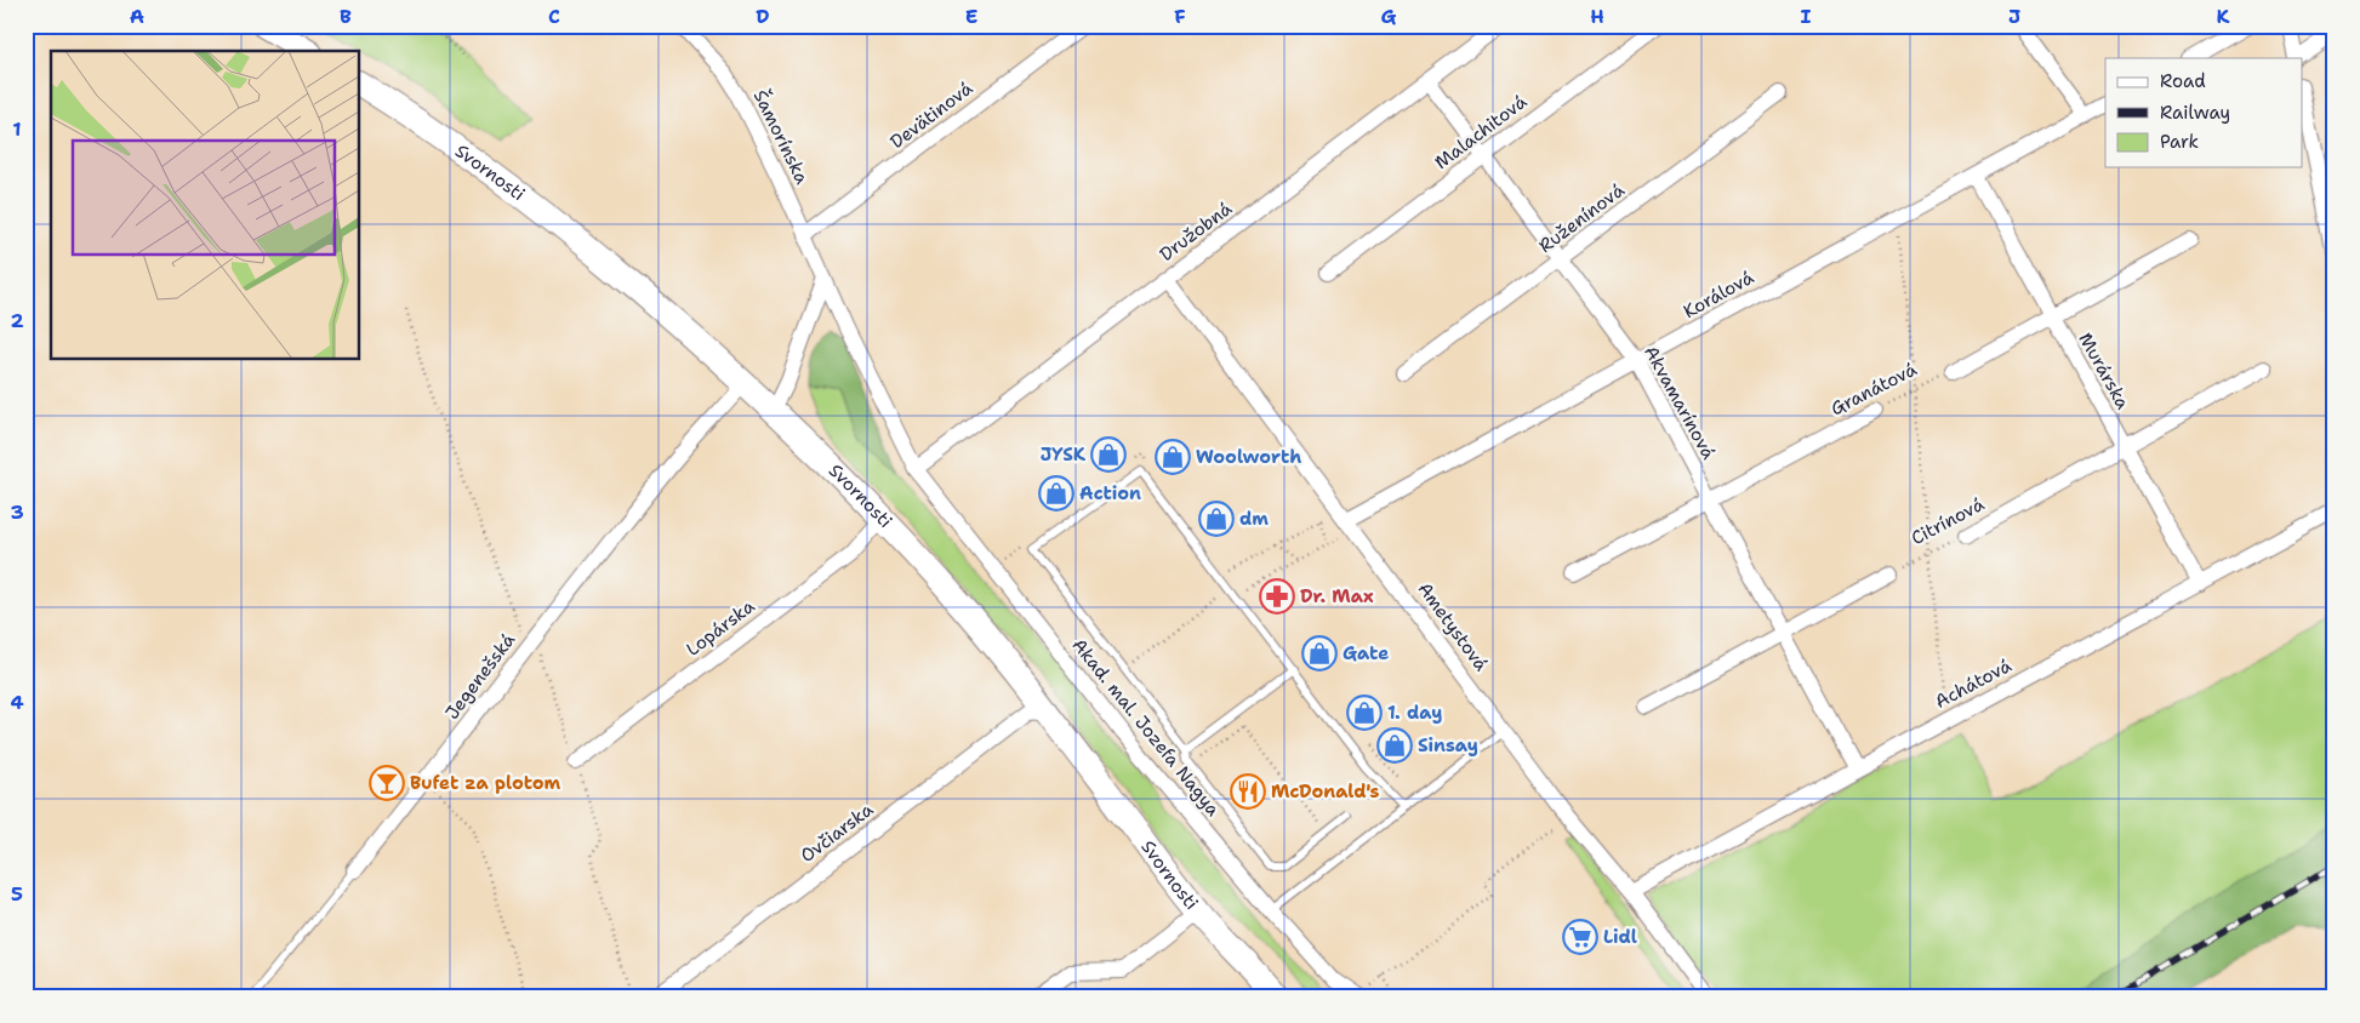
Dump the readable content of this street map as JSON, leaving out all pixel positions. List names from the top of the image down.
{
  "streets": {
    "main road": ["Svornosti"],
    "street": [
      "Devätinová",
      "Malachitová",
      "Šamorínska",
      "Ruženínová",
      "Družobná",
      "Korálová",
      "Murárska",
      "Granátová",
      "Akvamarínová",
      "Citrínová",
      "Ametystová",
      "Lopárska",
      "Jegenešská",
      "Achátová",
      "Akad. mal. Jozefa Nagya",
      "Ovčiarska"
    ]
  },
  "crossings": [
    ["Devätinová", "Šamorínska"],
    ["Malachitová", "Akvamarínová"],
    ["Šamorínska", "Družobná"],
    ["Šamorínska", "Akad. mal. Jozefa Nagya"],
    ["Svornosti", "Lopárska"],
    ["Svornosti", "Jegenešská"],
    ["Svornosti", "Ovčiarska"],
    ["Ruženínová", "Akvamarínová"],
    ["Družobná", "Akvamarínová"],
    ["Družobná", "Ametystová"],
    ["Družobná", "Akad. mal. Jozefa Nagya"],
    ["Korálová", "Murárska"],
    ["Korálová", "Akvamarínová"],
    ["Korálová", "Ametystová"],
    ["Murárska", "Citrínová"],
    ["Murárska", "Achátová"],
    ["Granátová", "Akvamarínová"],
    ["Akvamarínová", "Achátová"],
    ["Ametystová", "Achátová"]
  ],
  "places": {
    "shop": [
      "JYSK",
      "Woolworth",
      "Action",
      "dm",
      "Gate",
      "1. day",
      "Sinsay"
    ],
    "pharmacy": ["Dr. Max"],
    "bar": ["Bufet za plotom"],
    "restaurant": ["McDonald's"],
    "supermarket": ["Lidl"]
  },
  "legend": ["Road", "Railway", "Park"],
  "grid": {
    "columns": [
      "A",
      "B",
      "C",
      "D",
      "E",
      "F",
      "G",
      "H",
      "I",
      "J",
      "K"
    ],
    "rows": [
      "1",
      "2",
      "3",
      "4",
      "5"
    ]
  }
}
